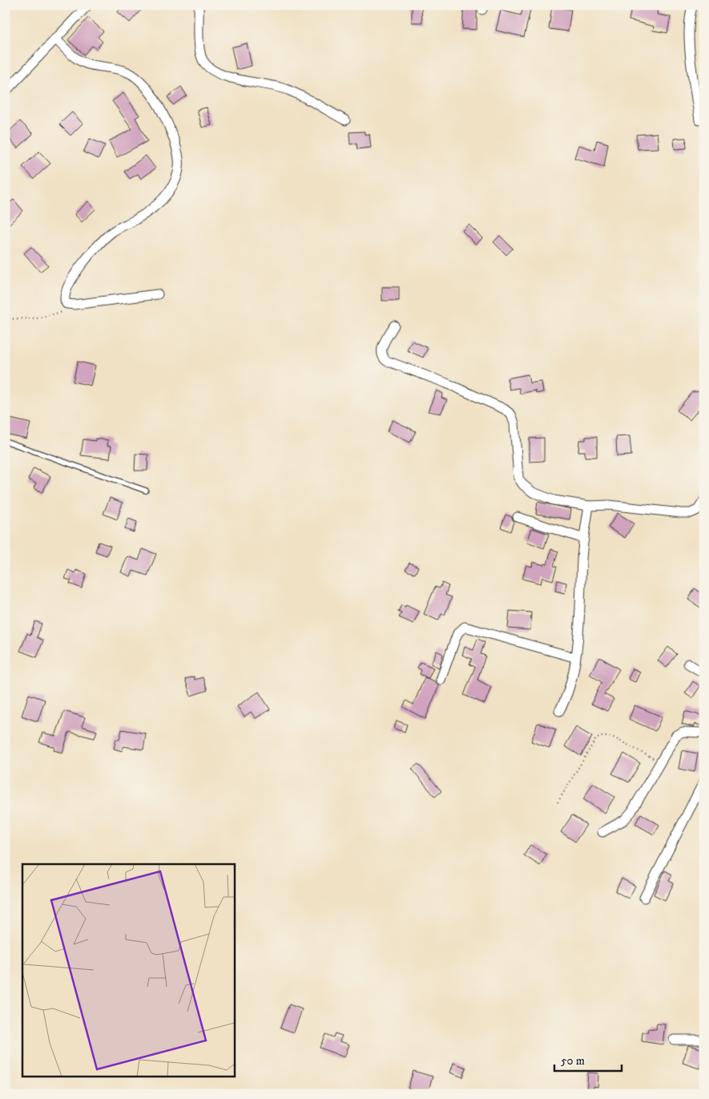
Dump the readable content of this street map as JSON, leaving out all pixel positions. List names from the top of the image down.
{
  "scale_bar": "50 m"
}
